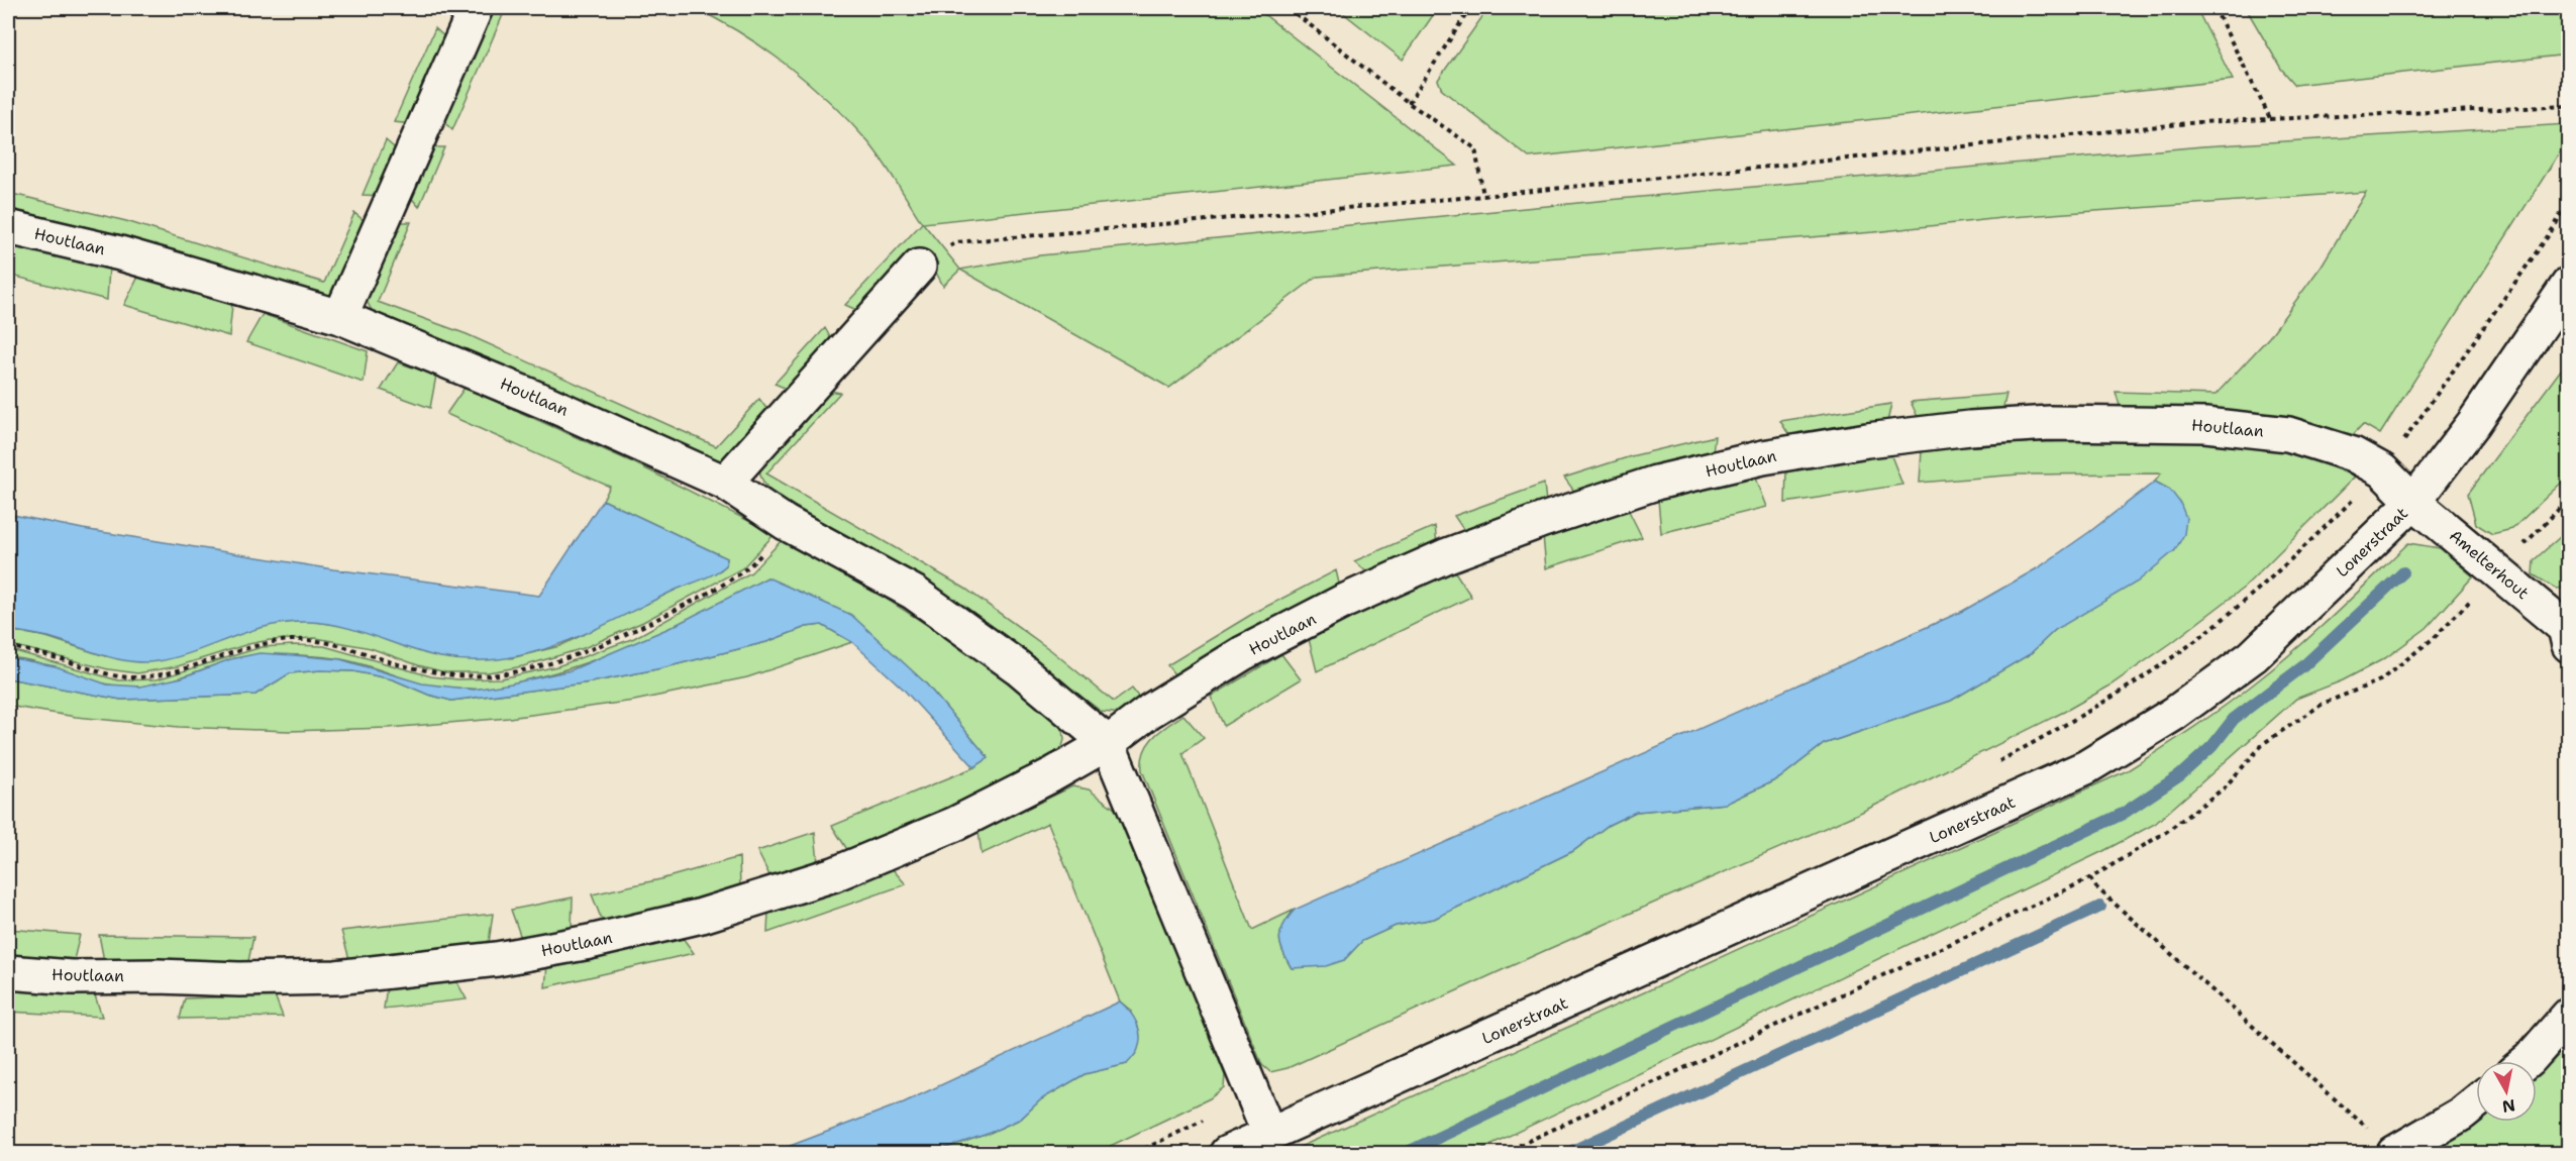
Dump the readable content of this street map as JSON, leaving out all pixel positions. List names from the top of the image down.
{
  "streets": {
    "street": ["Houtlaan", "Lonerstraat", "Amelterhout"]
  },
  "crossings": [
    ["Houtlaan", "Lonerstraat"],
    ["Houtlaan", "Amelterhout"],
    ["Lonerstraat", "Amelterhout"]
  ],
  "north": "bottom"
}
